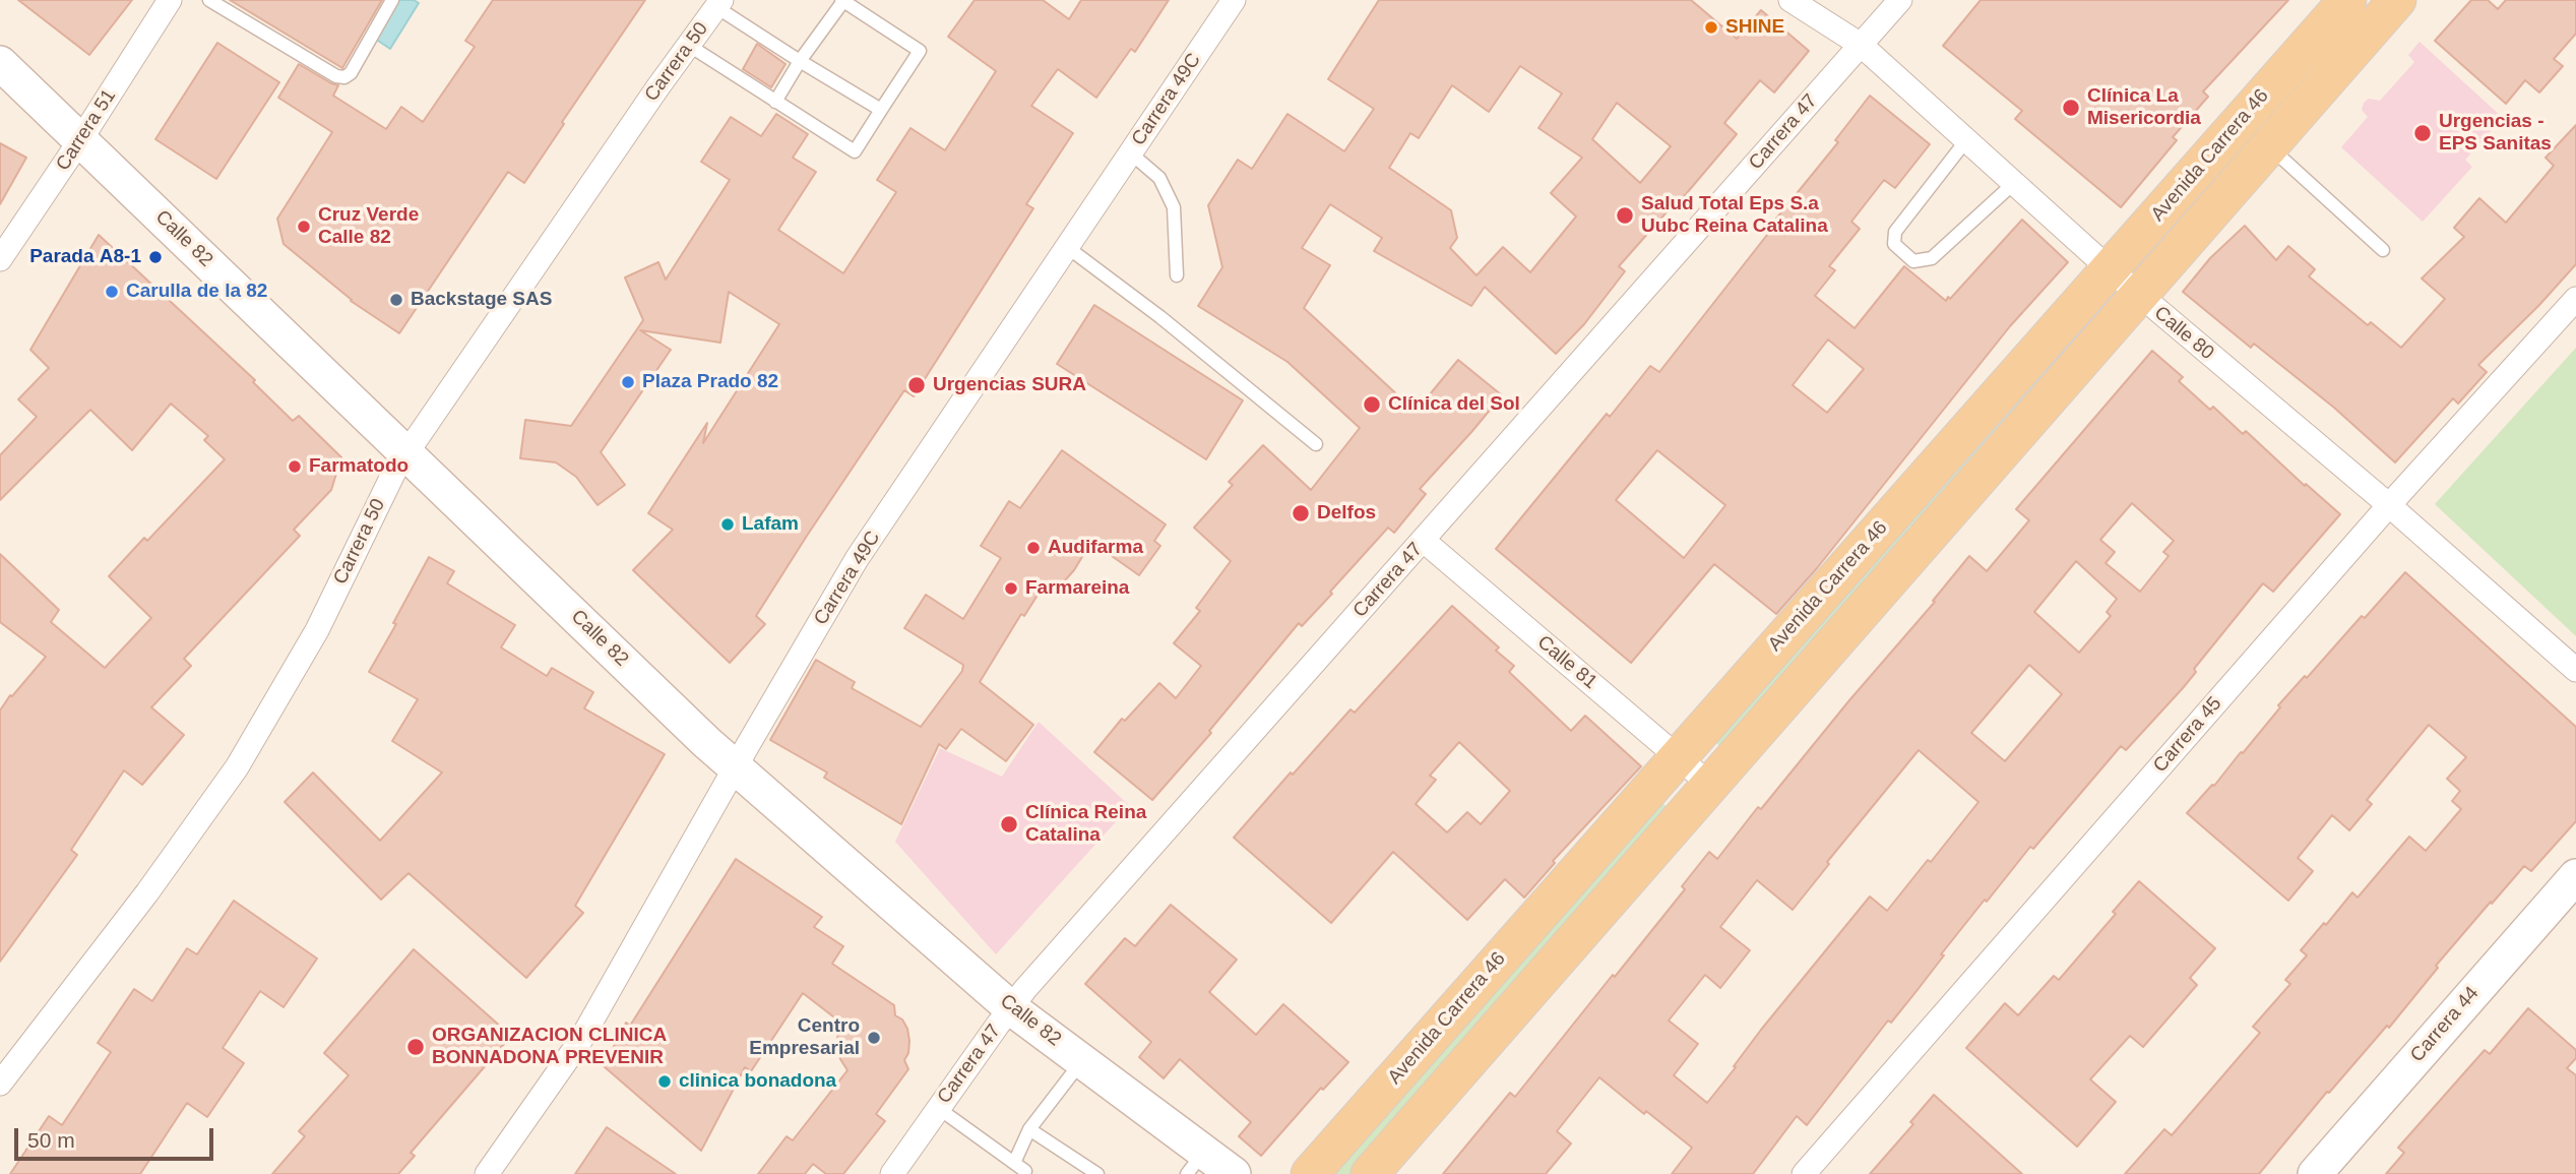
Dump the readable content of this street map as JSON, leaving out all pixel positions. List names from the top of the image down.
{
  "streets": {
    "main road": ["Avenida Carrera 46", "Calle 82", "Carrera 44"],
    "street": [
      "Carrera 50",
      "Carrera 49C",
      "Carrera 51",
      "Carrera 47",
      "Calle 80",
      "Calle 81",
      "Carrera 45"
    ]
  },
  "crossings": [
    ["Carrera 50", "Calle 82"],
    ["Carrera 49C", "Calle 82"],
    ["Carrera 51", "Calle 82"],
    ["Carrera 47", "Calle 82"],
    ["Carrera 47", "Calle 80"],
    ["Carrera 47", "Calle 81"],
    ["Avenida Carrera 46", "Calle 80"],
    ["Avenida Carrera 46", "Calle 81"],
    ["Calle 80", "Carrera 45"]
  ],
  "places": [
    "SHINE",
    "Clínica La Misericordia",
    "Urgencias - EPS Sanitas",
    "Salud Total Eps S.a Uubc Reina Catalina",
    "Cruz Verde Calle 82",
    "Parada A8-1",
    "Carulla de la 82",
    "Backstage SAS",
    "Plaza Prado 82",
    "Urgencias SURA",
    "Clínica del Sol",
    "Farmatodo",
    "Delfos",
    "Lafam",
    "Audifarma",
    "Farmareina",
    "Clínica Reina Catalina",
    "Centro Empresarial",
    "ORGANIZACION CLINICA BONNADONA PREVENIR",
    "clinica bonadona"
  ],
  "scale_bar": "50 m"
}
